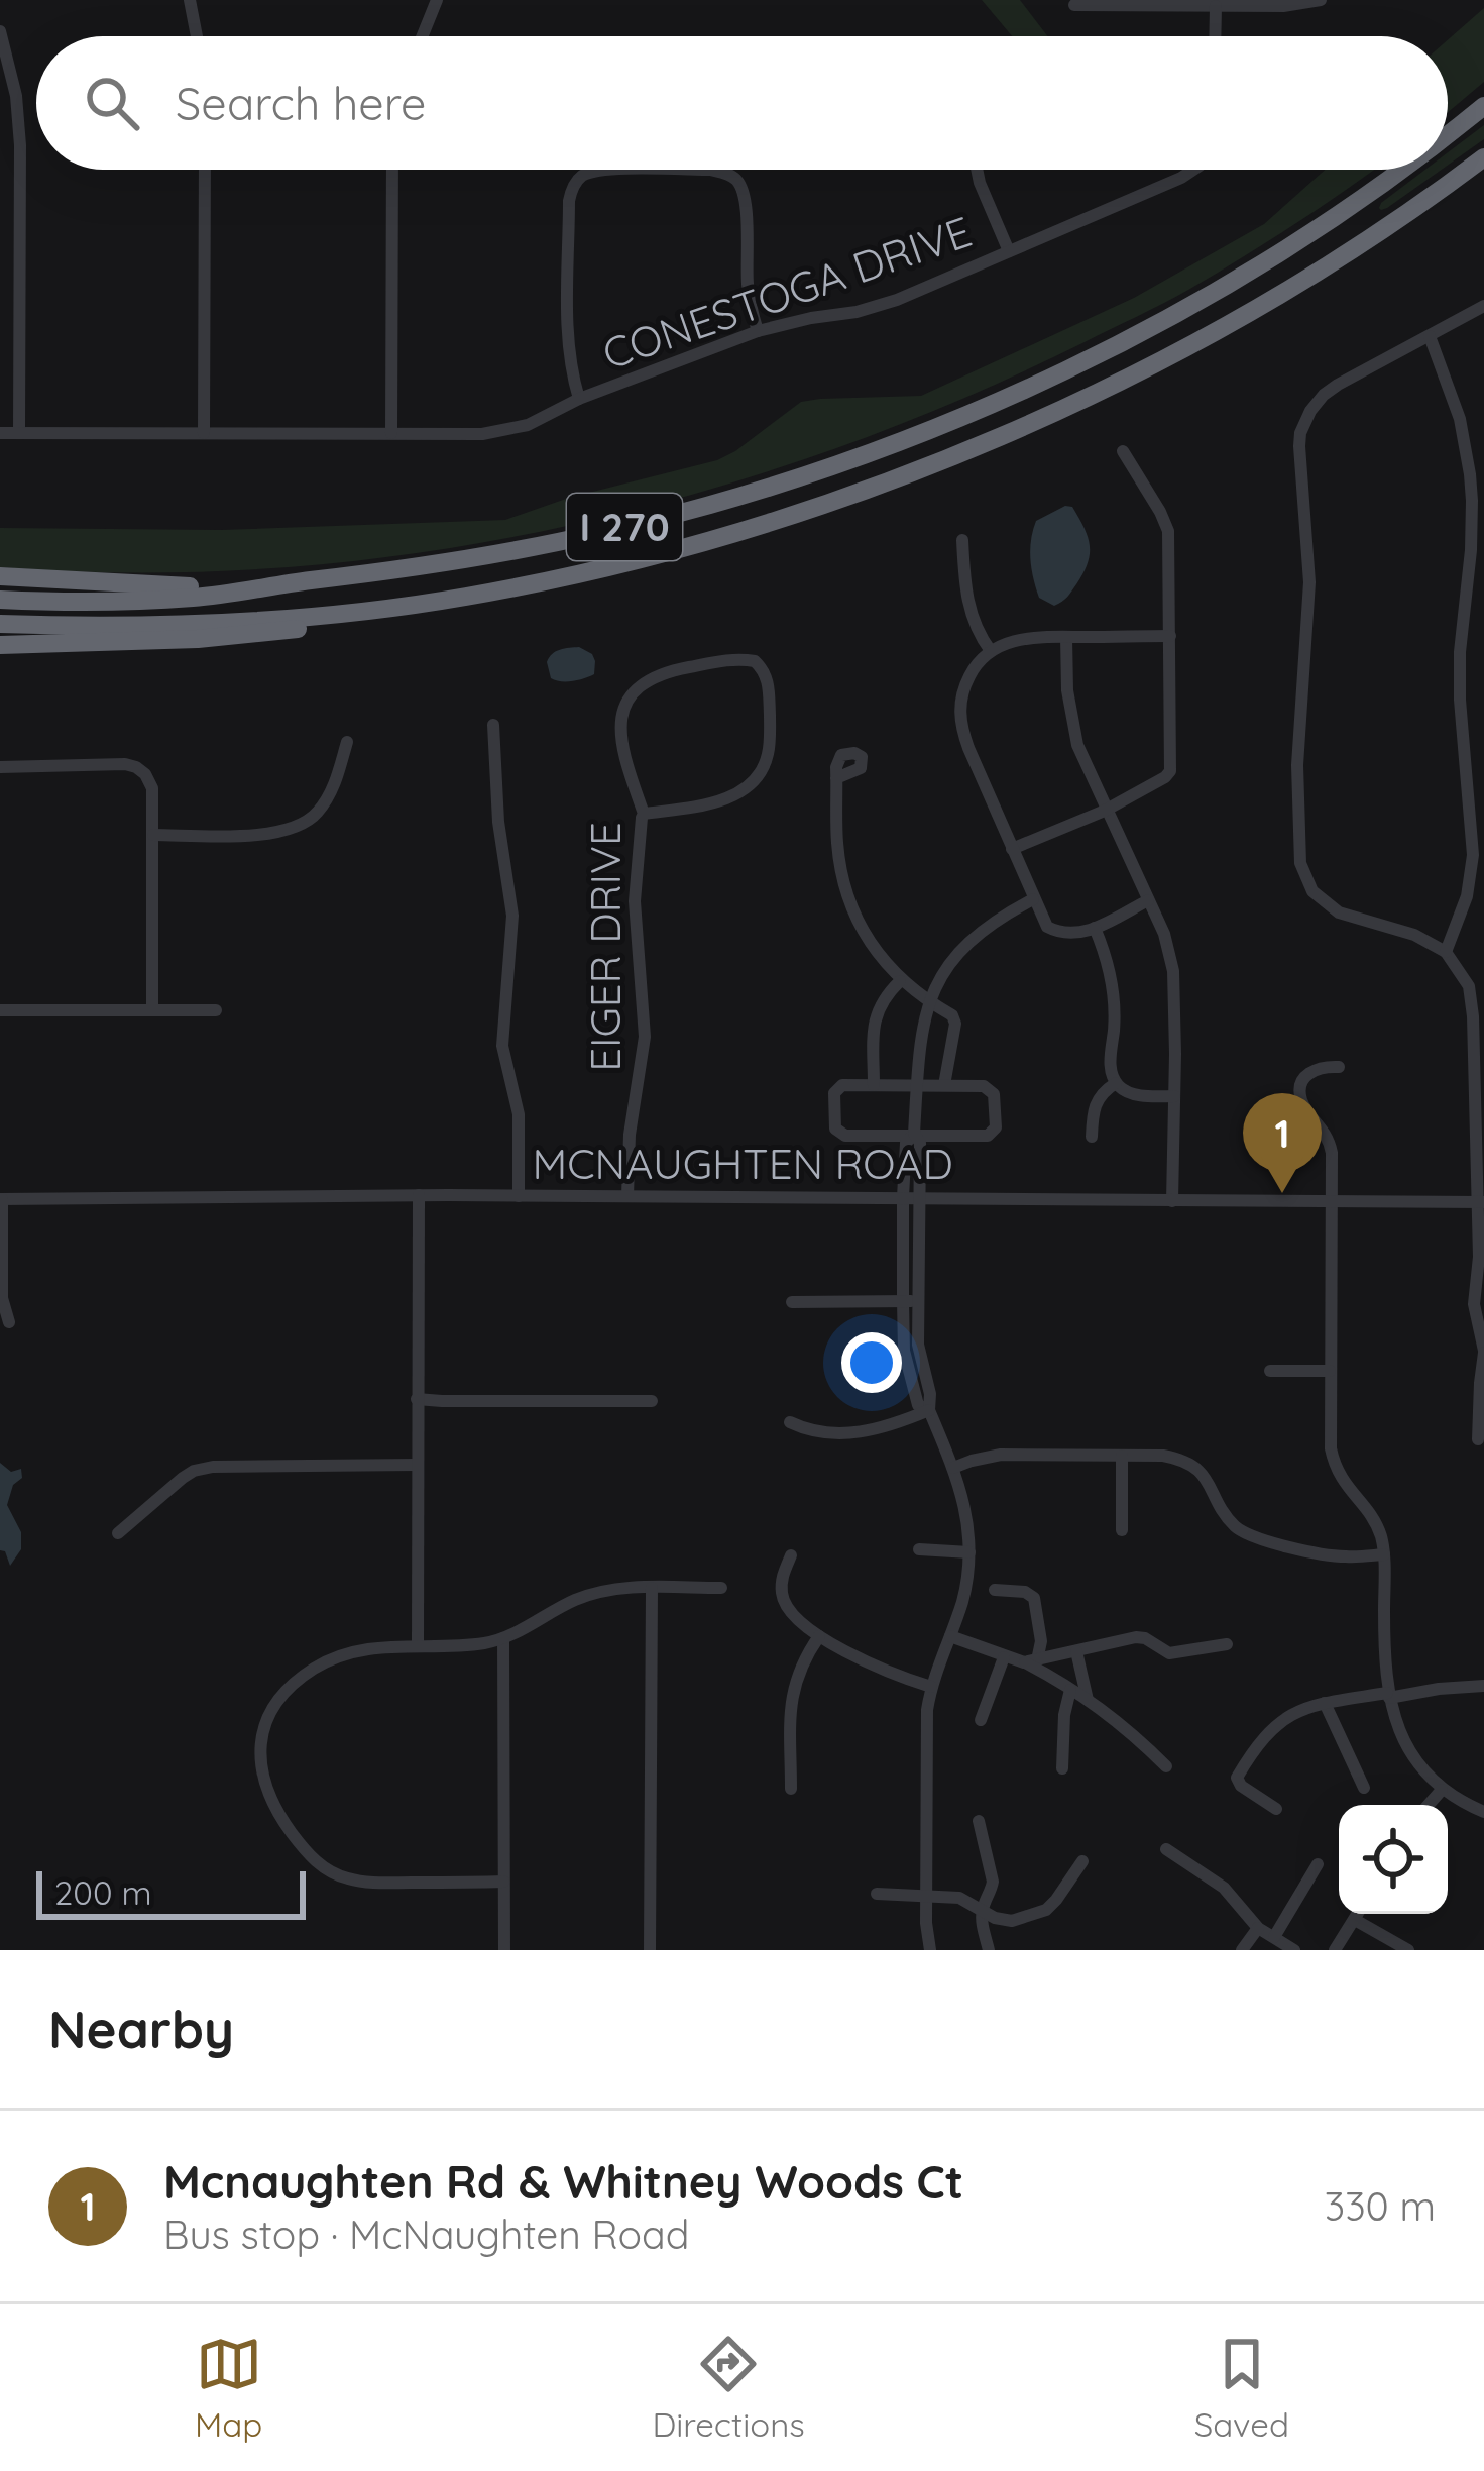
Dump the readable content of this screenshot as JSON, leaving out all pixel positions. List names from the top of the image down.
{
  "streets": {
    "highway": ["I 270"],
    "street": ["CONESTOGA DRIVE", "EIGER DRIVE", "MCNAUGHTEN ROAD"]
  },
  "crossings": [
    ["EIGER DRIVE", "MCNAUGHTEN ROAD"]
  ],
  "scale_bar": "200 m",
  "page": {
    "search": "Search here",
    "pins": "1",
    "scale": "200 m",
    "heading": "Nearby",
    "list": [
      {
        "mark": "1",
        "name": "Mcnaughten Rd & Whitney Woods Ct",
        "note": "Bus stop · McNaughten Road",
        "value": "330 m"
      }
    ],
    "nav": ["Map", "Directions", "Saved"]
  }
}
